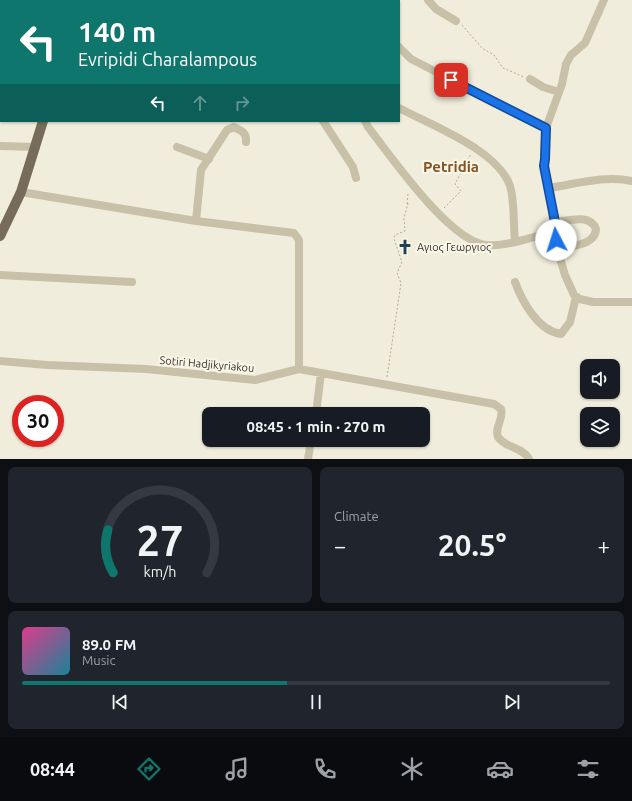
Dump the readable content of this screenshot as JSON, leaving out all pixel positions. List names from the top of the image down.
{
  "streets": {
    "street": ["Sotiri Hadjikyriakou"]
  },
  "districts": ["Petridia"],
  "places": {
    "church": ["Αγιος Γεωργιος"]
  },
  "page": {
    "turn": ["140 m", "Evripidi Charalampous"],
    "limit": "30",
    "trip": "08:45 · 1 min · 270 m",
    "tile": "Climate",
    "heat": ["−", "20.5°", "+"],
    "song": ["89.0 FM", "Music"],
    "tabs": "08:44",
    "gauge": ["27", "km/h"]
  }
}
